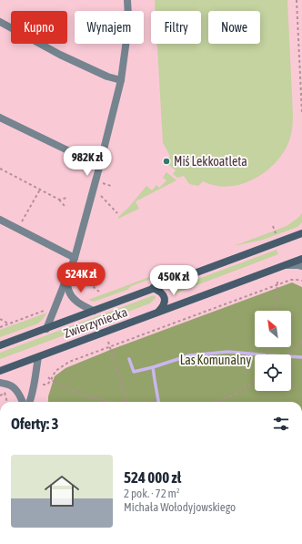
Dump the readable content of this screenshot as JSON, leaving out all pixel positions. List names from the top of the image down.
{
  "streets": {
    "main road": ["Zwierzyniecka"]
  },
  "parks": ["Las Komunalny"],
  "places": ["Miś Lekkoatleta"],
  "north": "top left",
  "page": {
    "chip": [
      "Kupno",
      "Wynajem",
      "Filtry",
      "Nowe"
    ],
    "price": ["982K zł", "524K zł", "450K zł"],
    "heading": "Oferty: 3",
    "list": [
      {
        "name": "524 000 zł",
        "note": "2 pok. · 72 m² · Michała Wołodyjowskiego"
      }
    ]
  }
}
